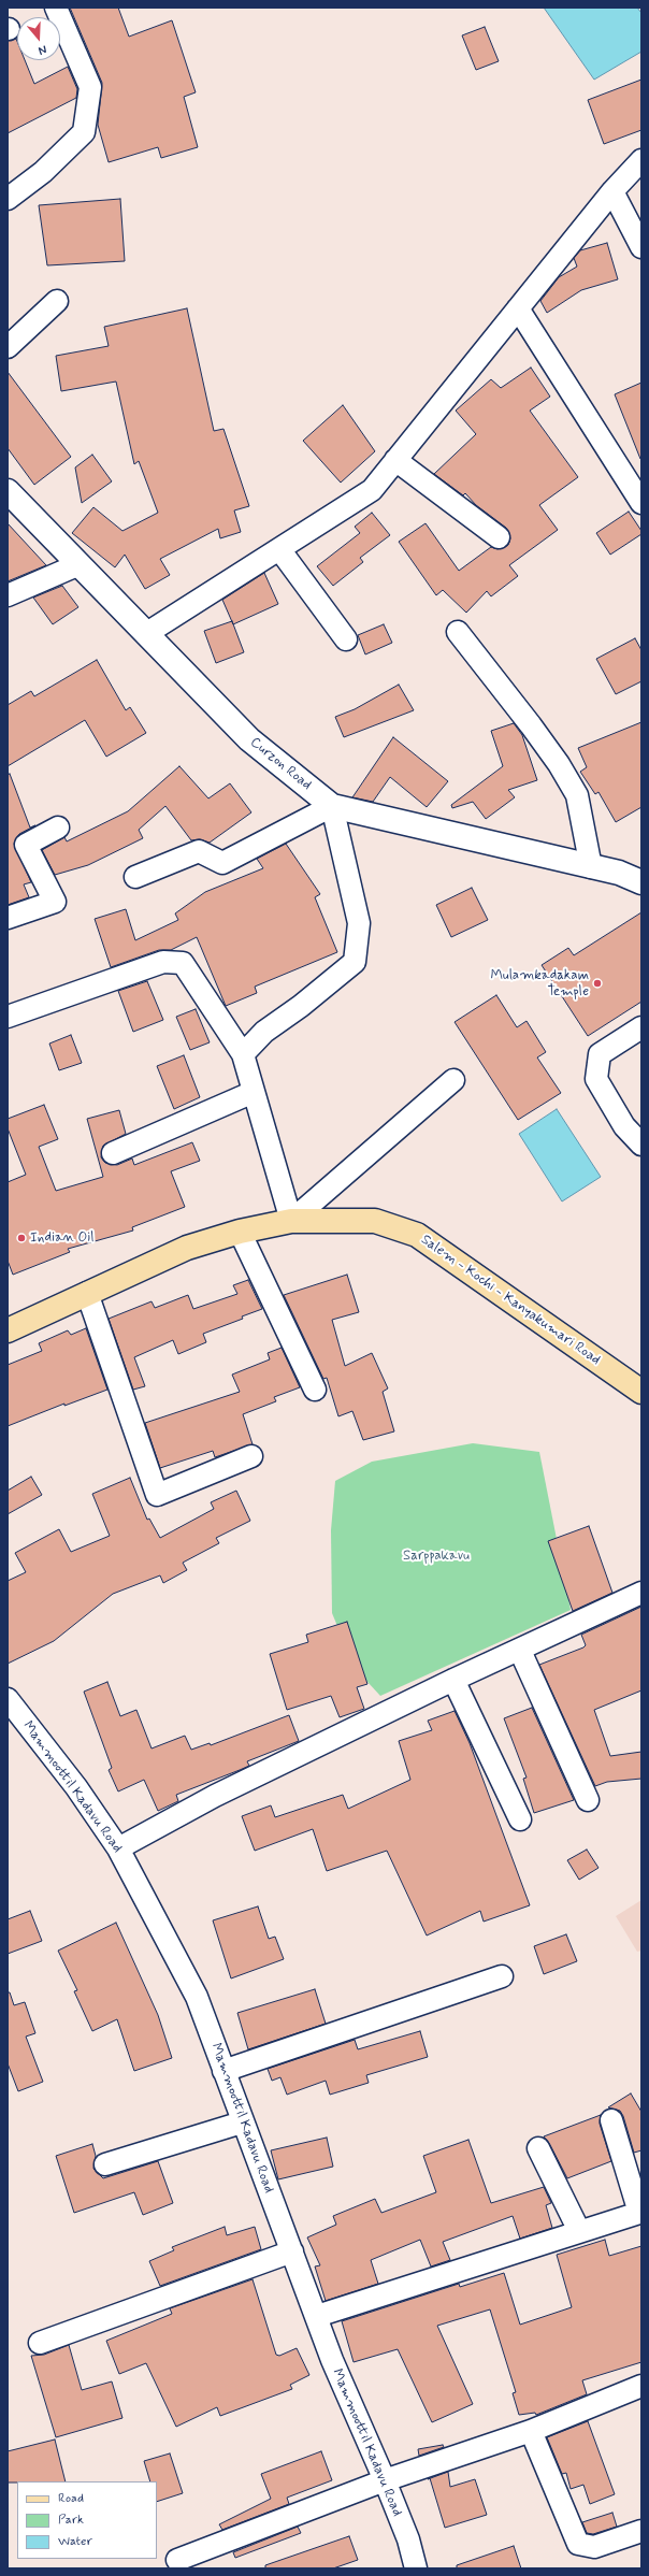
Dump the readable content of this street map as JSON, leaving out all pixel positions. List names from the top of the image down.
{
  "streets": {
    "main road": ["Curzon Road", "Salem - Kochi - Kanyakumari Road"],
    "street": ["Mammoottil Kadavu Road"]
  },
  "parks": ["Sarppakavu"],
  "places": ["Mulamkadakam Temple", "Indian Oil"],
  "legend": ["Road", "Park", "Water"],
  "north": "bottom"
}
